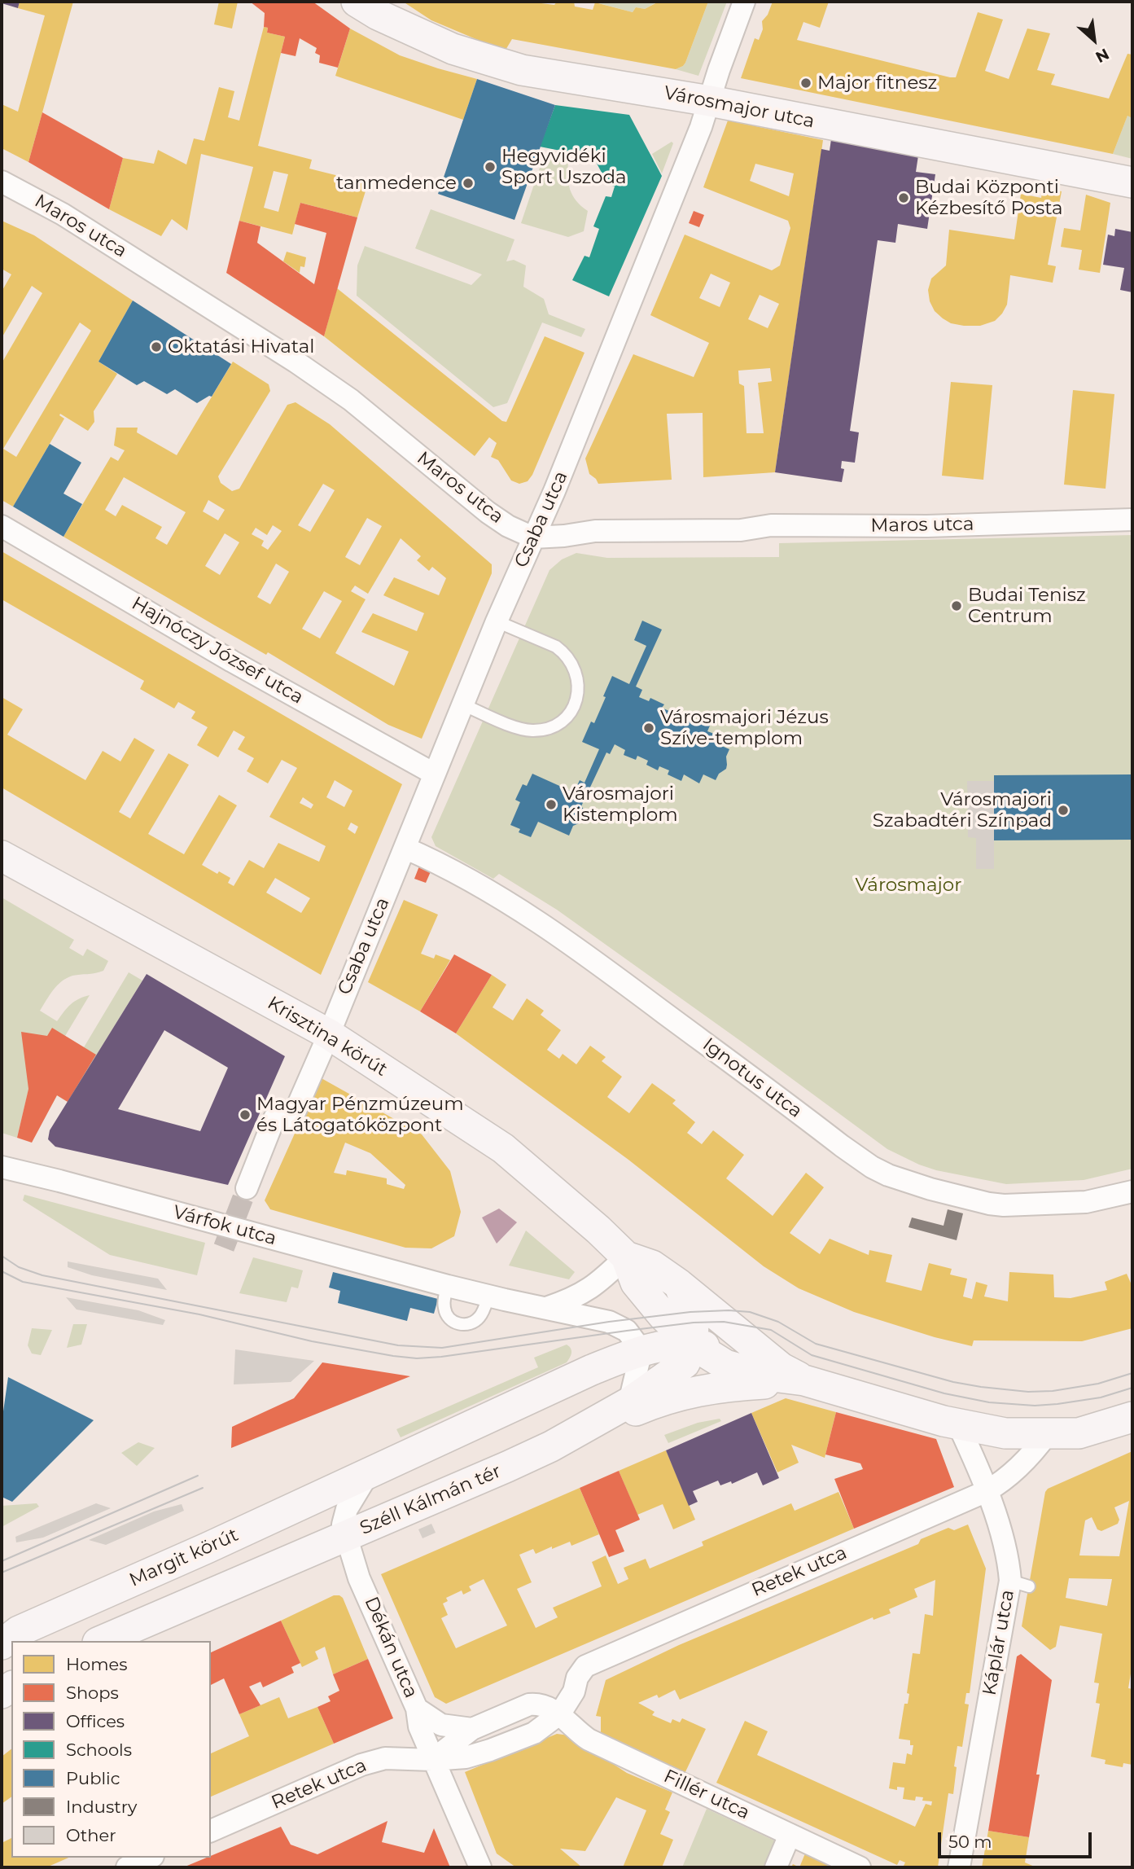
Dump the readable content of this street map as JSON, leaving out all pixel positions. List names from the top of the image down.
{
  "streets": {
    "main road": [
      "Városmajor utca",
      "Krisztina körút",
      "Széll Kálmán tér",
      "Margit körút"
    ],
    "street": [
      "Maros utca",
      "Csaba utca",
      "Hajnóczy József utca",
      "Ignotus utca",
      "Várfok utca",
      "Retek utca",
      "Káplár utca",
      "Dékán utca",
      "Fillér utca"
    ]
  },
  "crossings": [
    ["Városmajor utca", "Csaba utca"],
    ["Maros utca", "Csaba utca"],
    ["Csaba utca", "Hajnóczy József utca"],
    ["Csaba utca", "Krisztina körút"],
    ["Csaba utca", "Ignotus utca"],
    ["Várfok utca", "Széll Kálmán tér"],
    ["Széll Kálmán tér", "Margit körút"],
    ["Széll Kálmán tér", "Dékán utca"],
    ["Retek utca", "Káplár utca"],
    ["Retek utca", "Dékán utca"],
    ["Retek utca", "Fillér utca"]
  ],
  "parks": ["Városmajor"],
  "places": [
    "Major fitnesz",
    "Hegyvidéki Sport Uszoda",
    "tanmedence",
    "Budai Központi Kézbesítő Posta",
    "Oktatási Hivatal",
    "Budai Tenisz Centrum",
    "Városmajori Jézus Szíve-templom",
    "Városmajori Kistemplom",
    "Városmajori Szabadtéri Színpad",
    "Magyar Pénzmúzeum és Látogatóközpont"
  ],
  "legend": [
    "Homes",
    "Shops",
    "Offices",
    "Schools",
    "Public",
    "Industry",
    "Other"
  ],
  "scale_bar": "50 m",
  "north": "bottom right"
}
